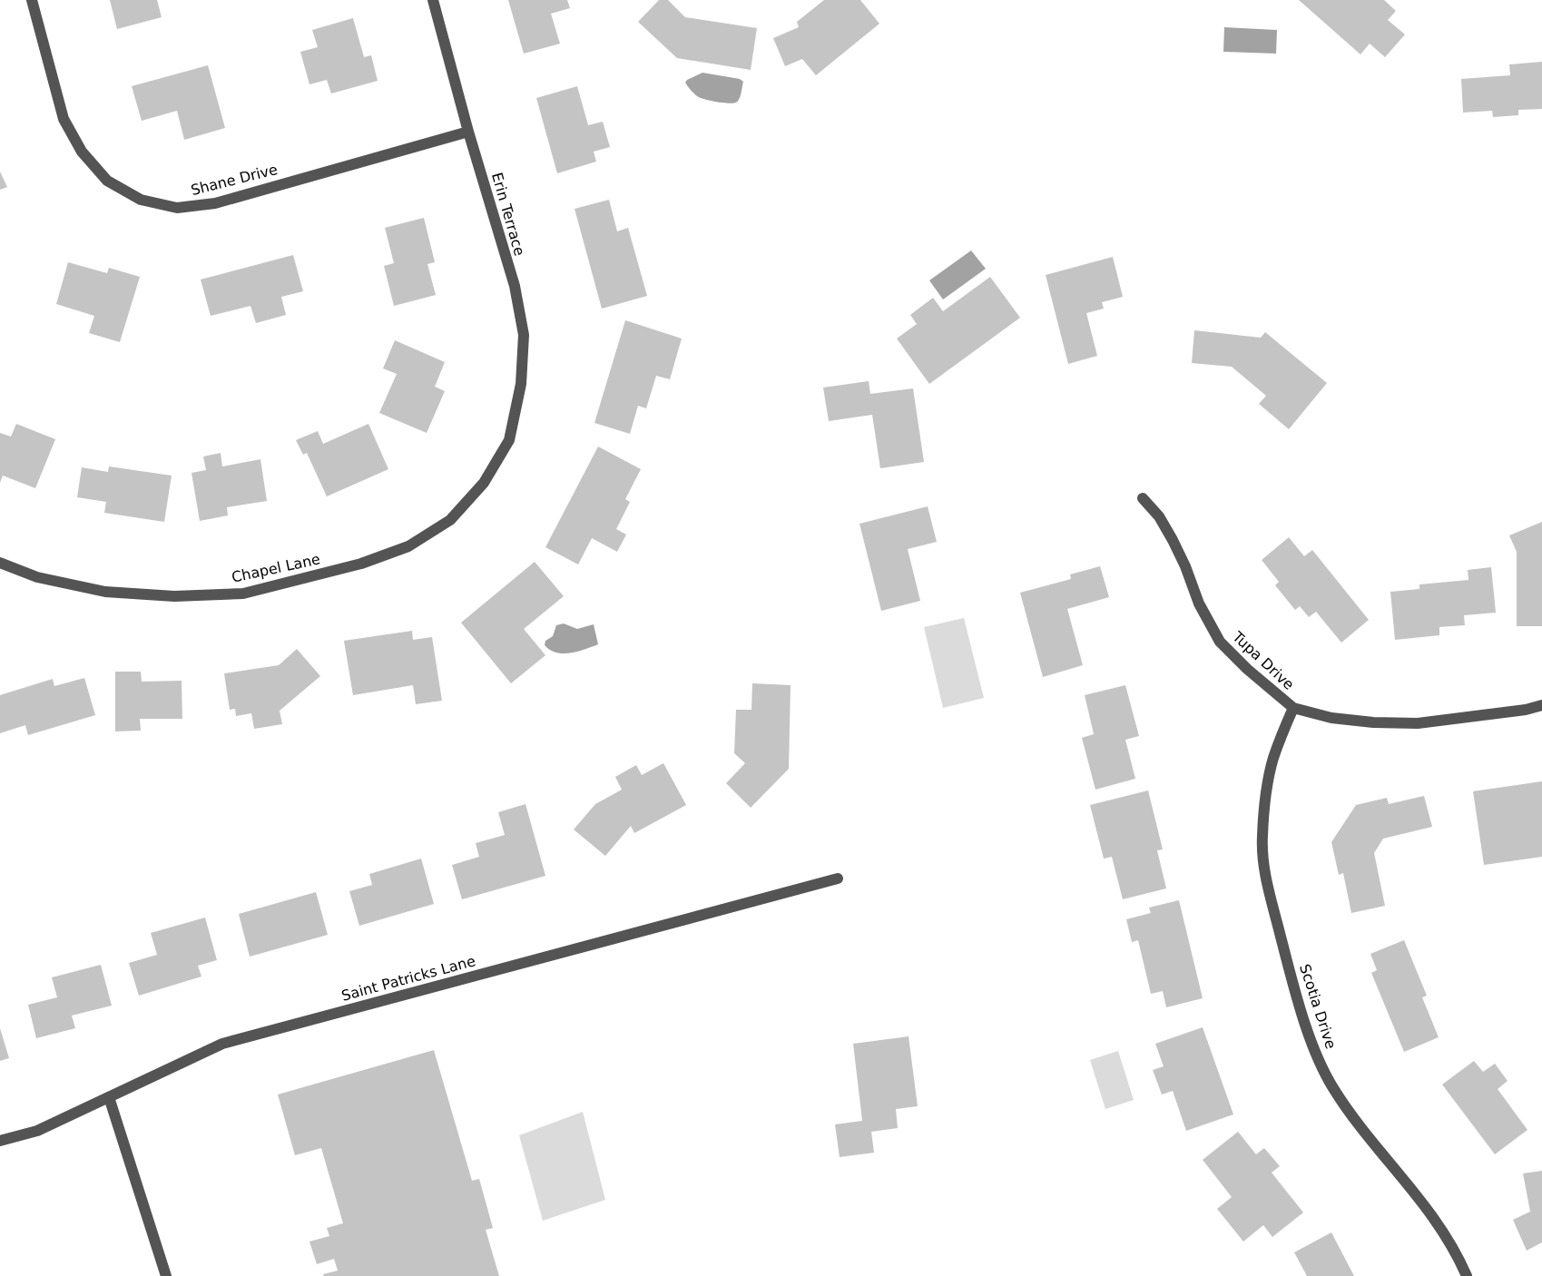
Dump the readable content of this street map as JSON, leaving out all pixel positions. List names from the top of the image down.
{
  "streets": {
    "street": [
      "Shane Drive",
      "Erin Terrace",
      "Chapel Lane",
      "Tupa Drive",
      "Saint Patricks Lane",
      "Scotia Drive"
    ]
  },
  "crossings": [
    ["Shane Drive", "Erin Terrace"],
    ["Erin Terrace", "Chapel Lane"],
    ["Tupa Drive", "Scotia Drive"]
  ]
}
